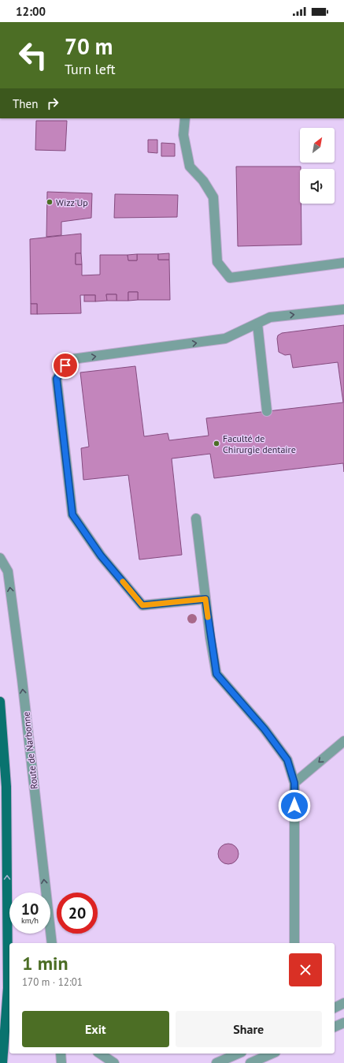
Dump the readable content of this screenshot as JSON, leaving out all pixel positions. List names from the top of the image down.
{
  "streets": {
    "street": ["Route de Narbonne"]
  },
  "one_way": ["Route de Narbonne"],
  "places": ["Wizz'Up", "Faculté de Chirurgie dentaire"],
  "north": "top right",
  "page": {
    "status": "12:00",
    "turn": ["70 m", "Turn left"],
    "then": "Then",
    "speed": "10 km/h",
    "limit": "20",
    "heading": ["1 min", "170 m · 12:01"],
    "buttons": ["Exit", "Share"]
  }
}
